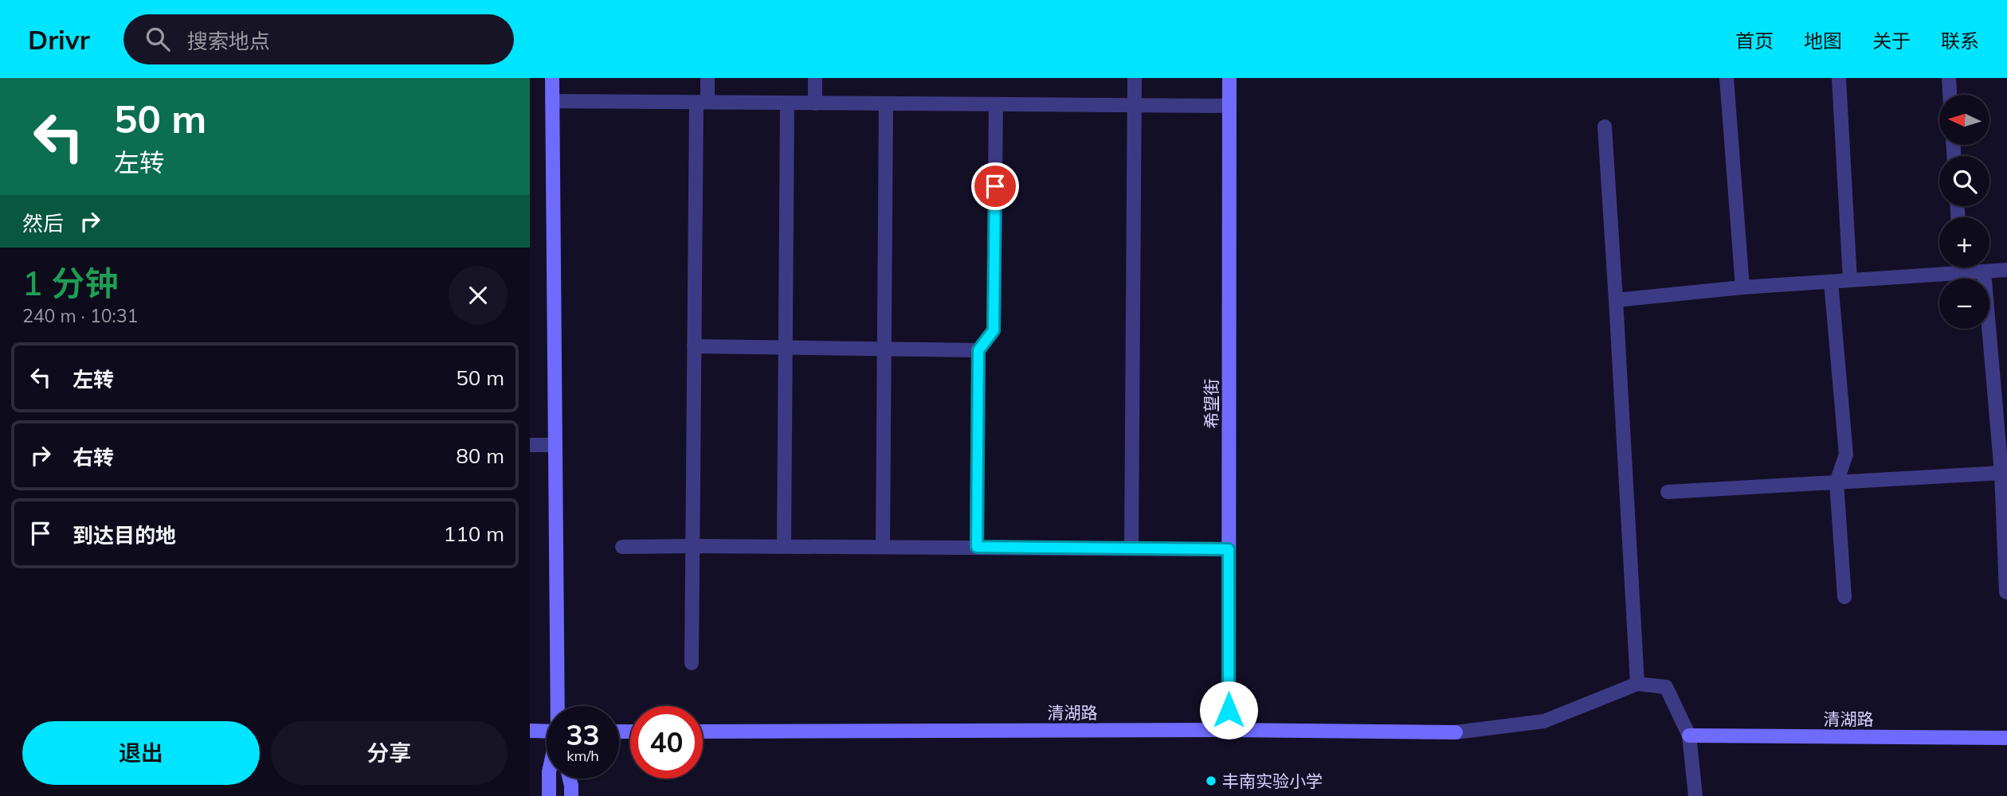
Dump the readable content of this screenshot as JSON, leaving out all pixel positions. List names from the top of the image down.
{
  "streets": {
    "street": ["希望街", "清湖路"]
  },
  "crossings": [
    ["希望街", "清湖路"]
  ],
  "places": ["丰南实验小学"],
  "north": "left",
  "page": {
    "header": "Drivr",
    "search": "搜索地点",
    "nav": [
      "首页",
      "地图",
      "关于",
      "联系"
    ],
    "turn": ["50 m", "左转"],
    "map_buttons": ["+", "−"],
    "then": "然后",
    "heading": ["1 分钟", "240 m · 10:31"],
    "list": [
      {
        "name": "左转",
        "value": "50 m"
      },
      {
        "name": "右转",
        "value": "80 m"
      },
      {
        "name": "到达目的地",
        "value": "110 m"
      }
    ],
    "speed": "33 km/h",
    "limit": "40",
    "buttons": ["退出", "分享"]
  }
}
